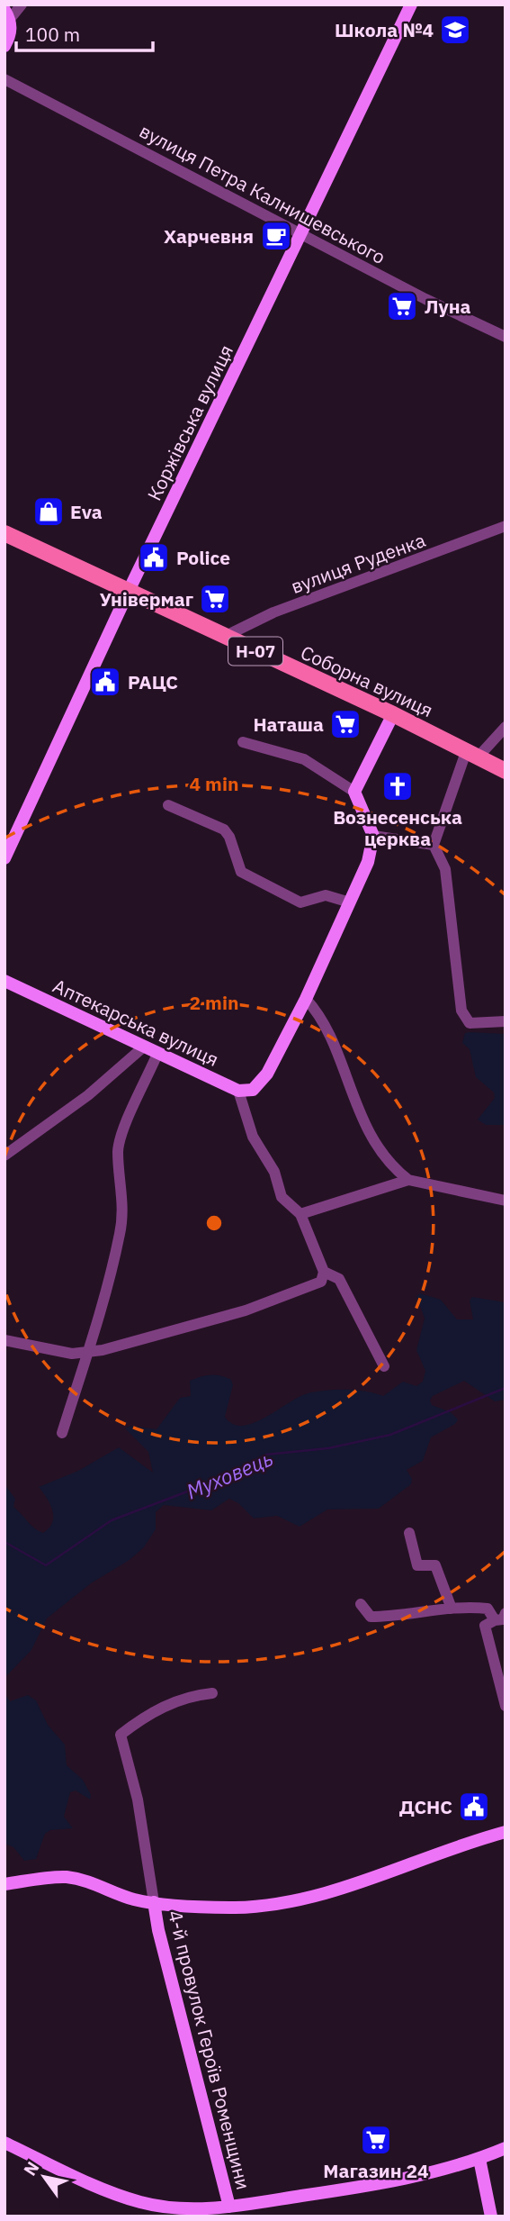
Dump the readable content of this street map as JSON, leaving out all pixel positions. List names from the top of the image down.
{
  "streets": {
    "main road": ["Н-07", "Соборна вулиця"],
    "street": [
      "вулиця Петра Калнишевського",
      "Коржівська вулиця",
      "вулиця Руденка",
      "Аптекарська вулиця",
      "4-й провулок Героїв Роменщини"
    ]
  },
  "crossings": [
    ["вулиця Петра Калнишевського", "Коржівська вулиця"],
    ["Коржівська вулиця", "Соборна вулиця"],
    ["вулиця Руденка", "Соборна вулиця"]
  ],
  "water": ["Муховець"],
  "places": {
    "school or university": ["Школа №4"],
    "cafe": ["Харчевня"],
    "supermarket": [
      "Луна",
      "Універмаг",
      "Наташа",
      "Магазин 24"
    ],
    "shop": ["Eva"],
    "public building": ["Police", "РАЦС", "ДСНС"],
    "church": ["Вознесенська церква"]
  },
  "scale_bar": "100 m",
  "north": "top left",
  "rings": ["4 min", "2 min"]
}
